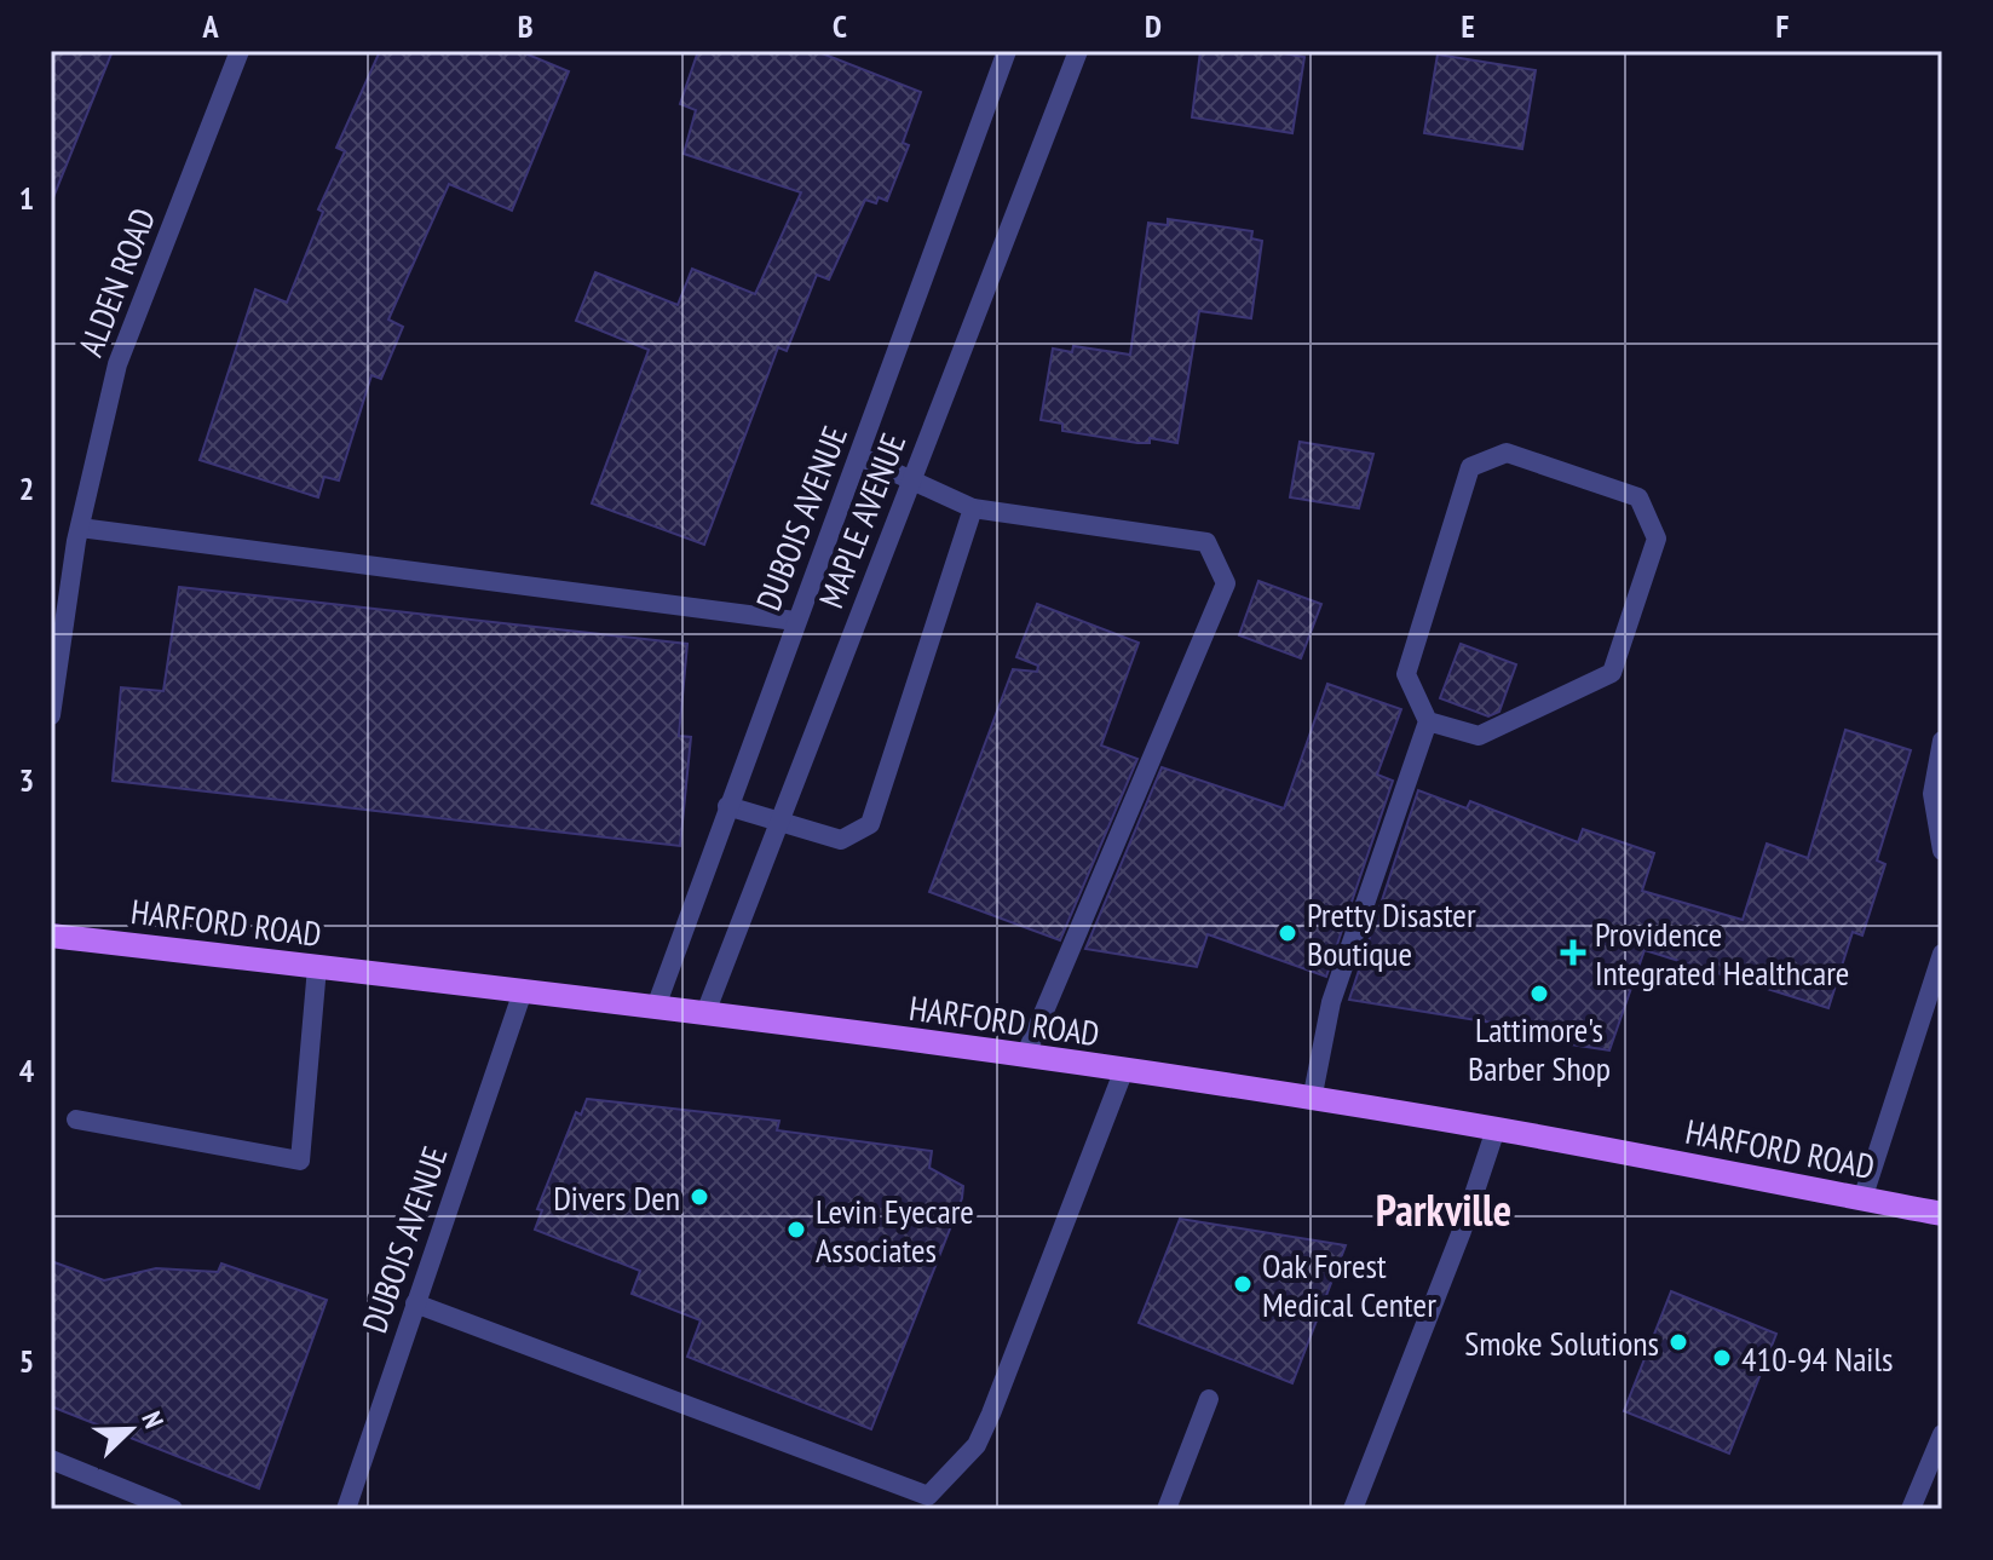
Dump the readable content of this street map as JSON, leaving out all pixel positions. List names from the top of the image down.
{
  "streets": {
    "main road": ["HARFORD ROAD"],
    "street": ["ALDEN ROAD", "DUBOIS AVENUE", "MAPLE AVENUE"]
  },
  "crossings": [
    ["DUBOIS AVENUE", "HARFORD ROAD"],
    ["MAPLE AVENUE", "HARFORD ROAD"]
  ],
  "districts": ["Parkville"],
  "places": {
    "other": [
      "Pretty Disaster Boutique",
      "Lattimore's Barber Shop",
      "Divers Den",
      "Levin Eyecare Associates",
      "Oak Forest Medical Center",
      "Smoke Solutions",
      "410-94 Nails"
    ],
    "health": ["Providence Integrated Healthcare"]
  },
  "north": "top right",
  "grid": {
    "columns": [
      "A",
      "B",
      "C",
      "D",
      "E",
      "F"
    ],
    "rows": [
      "1",
      "2",
      "3",
      "4",
      "5"
    ]
  }
}
